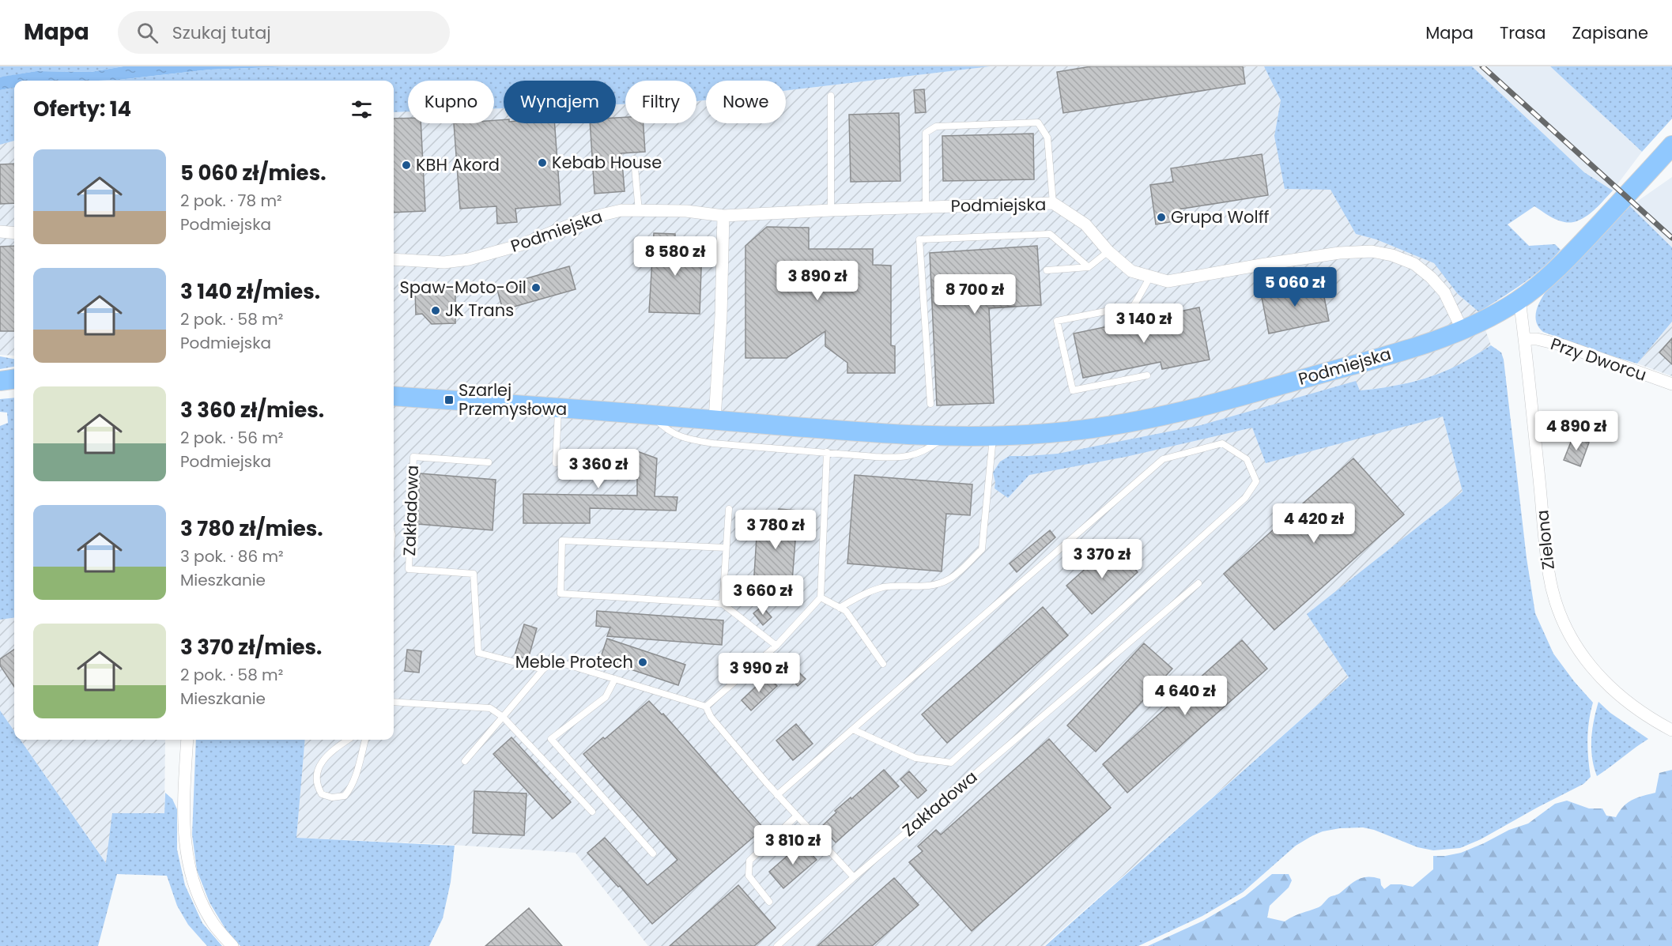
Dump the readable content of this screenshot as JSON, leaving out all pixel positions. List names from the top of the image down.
{
  "streets": {
    "main road": ["Podmiejska"],
    "street": ["Przy Dworcu", "Zielona"],
    "lane": ["Zakładowa"]
  },
  "crossings": [
    ["Podmiejska", "Zielona"],
    ["Przy Dworcu", "Zielona"]
  ],
  "places": {
    "other": [
      "Kebab House",
      "KBH Akord",
      "Grupa Wolff",
      "Spaw-Moto-Oil",
      "JK Trans",
      "Meble Protech"
    ],
    "transit": ["Szarlej Przemysłowa"]
  },
  "page": {
    "header": "Mapa",
    "search": "Szukaj tutaj",
    "nav": ["Mapa", "Trasa", "Zapisane"],
    "chip": [
      "Kupno",
      "Wynajem",
      "Filtry",
      "Nowe"
    ],
    "heading": "Oferty: 14",
    "list": [
      {
        "name": "5 060 zł/mies.",
        "note": "2 pok. · 78 m² · Podmiejska"
      },
      {
        "name": "3 140 zł/mies.",
        "note": "2 pok. · 58 m² · Podmiejska"
      },
      {
        "name": "3 360 zł/mies.",
        "note": "2 pok. · 56 m² · Podmiejska"
      },
      {
        "name": "3 780 zł/mies.",
        "note": "3 pok. · 86 m² · Mieszkanie"
      },
      {
        "name": "3 370 zł/mies.",
        "note": "2 pok. · 58 m² · Mieszkanie"
      }
    ],
    "price": [
      "8 580 zł",
      "3 890 zł",
      "5 060 zł",
      "8 700 zł",
      "3 140 zł",
      "4 890 zł",
      "3 360 zł",
      "4 420 zł",
      "3 780 zł",
      "3 370 zł",
      "3 660 zł",
      "3 990 zł",
      "4 640 zł",
      "3 810 zł"
    ]
  }
}
